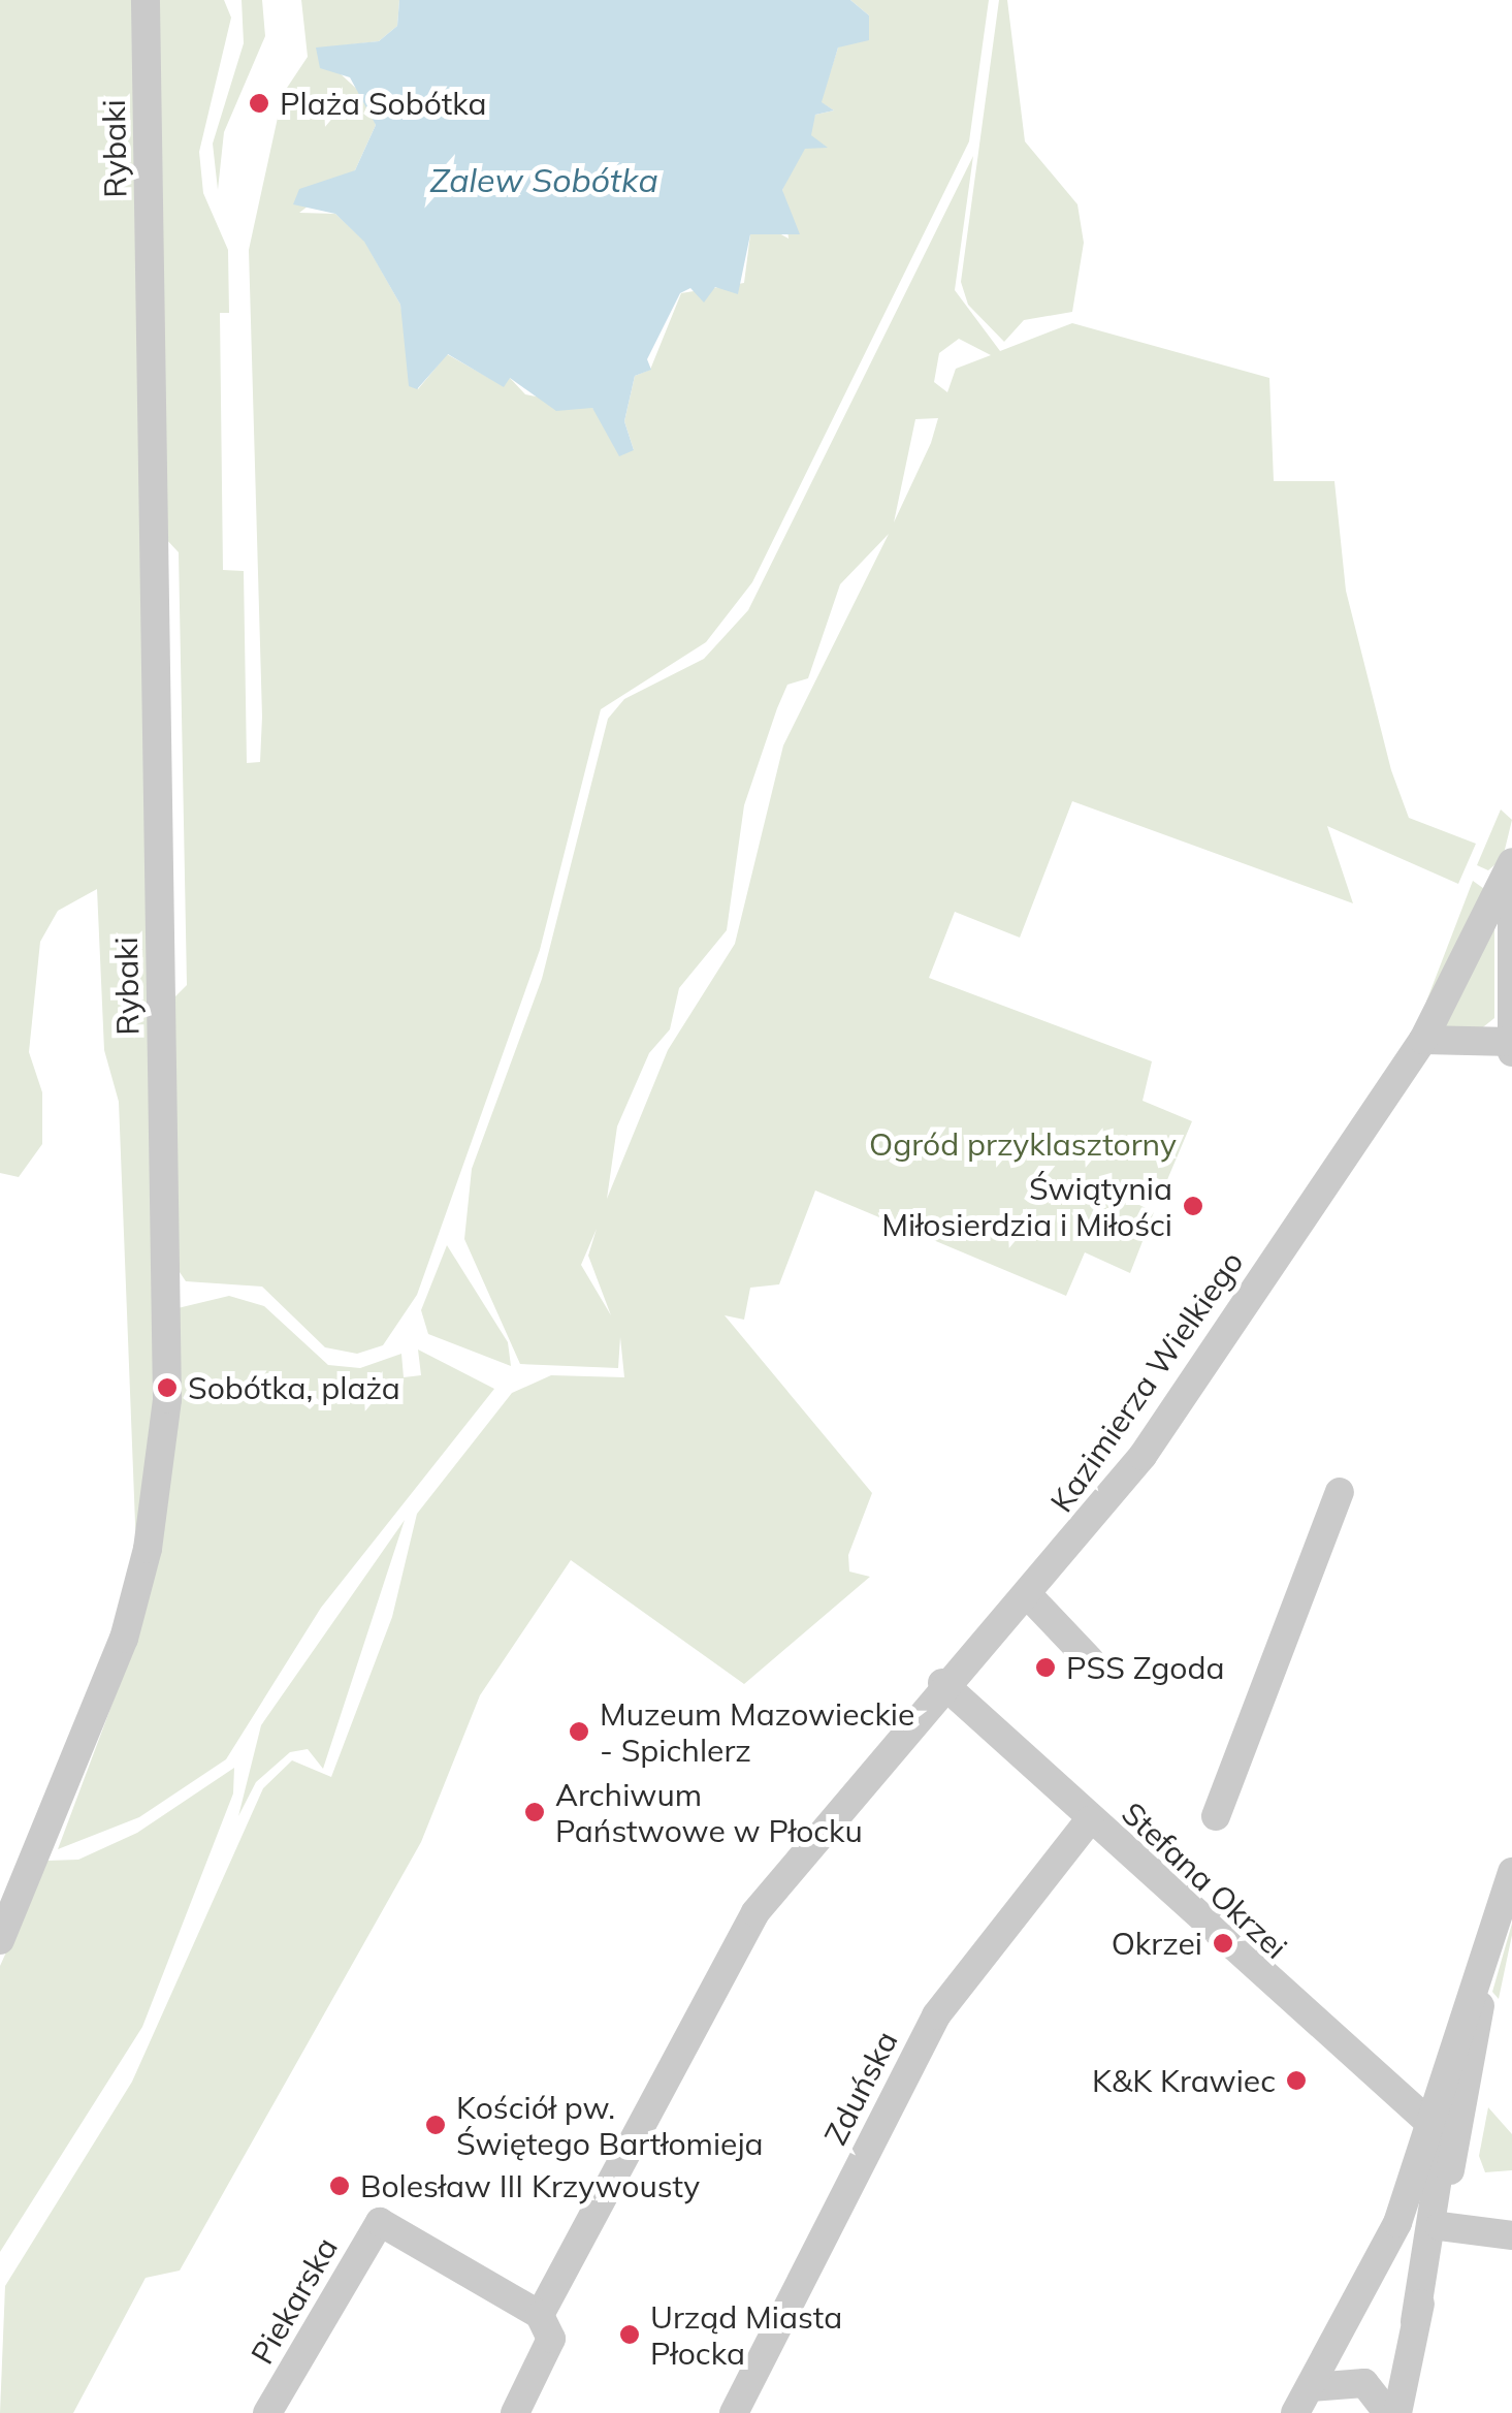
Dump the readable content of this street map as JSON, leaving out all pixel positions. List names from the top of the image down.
{
  "streets": {
    "street": [
      "Rybaki",
      "Kazimierza Wielkiego",
      "Stefana Okrzei",
      "Zduńska",
      "Piekarska"
    ]
  },
  "crossings": [
    ["Kazimierza Wielkiego", "Stefana Okrzei"],
    ["Kazimierza Wielkiego", "Piekarska"],
    ["Stefana Okrzei", "Zduńska"]
  ],
  "water": ["Zalew Sobótka"],
  "parks": ["Ogród przyklasztorny"],
  "places": [
    "Plaża Sobótka",
    "Świątynia Miłosierdzia i Miłości",
    "Sobótka, plaża",
    "PSS Zgoda",
    "Muzeum Mazowieckie - Spichlerz",
    "Archiwum Państwowe w Płocku",
    "Okrzei",
    "K&K Krawiec",
    "Kościół pw. Świętego Bartłomieja",
    "Bolesław III Krzywousty",
    "Urząd Miasta Płocka"
  ]
}
